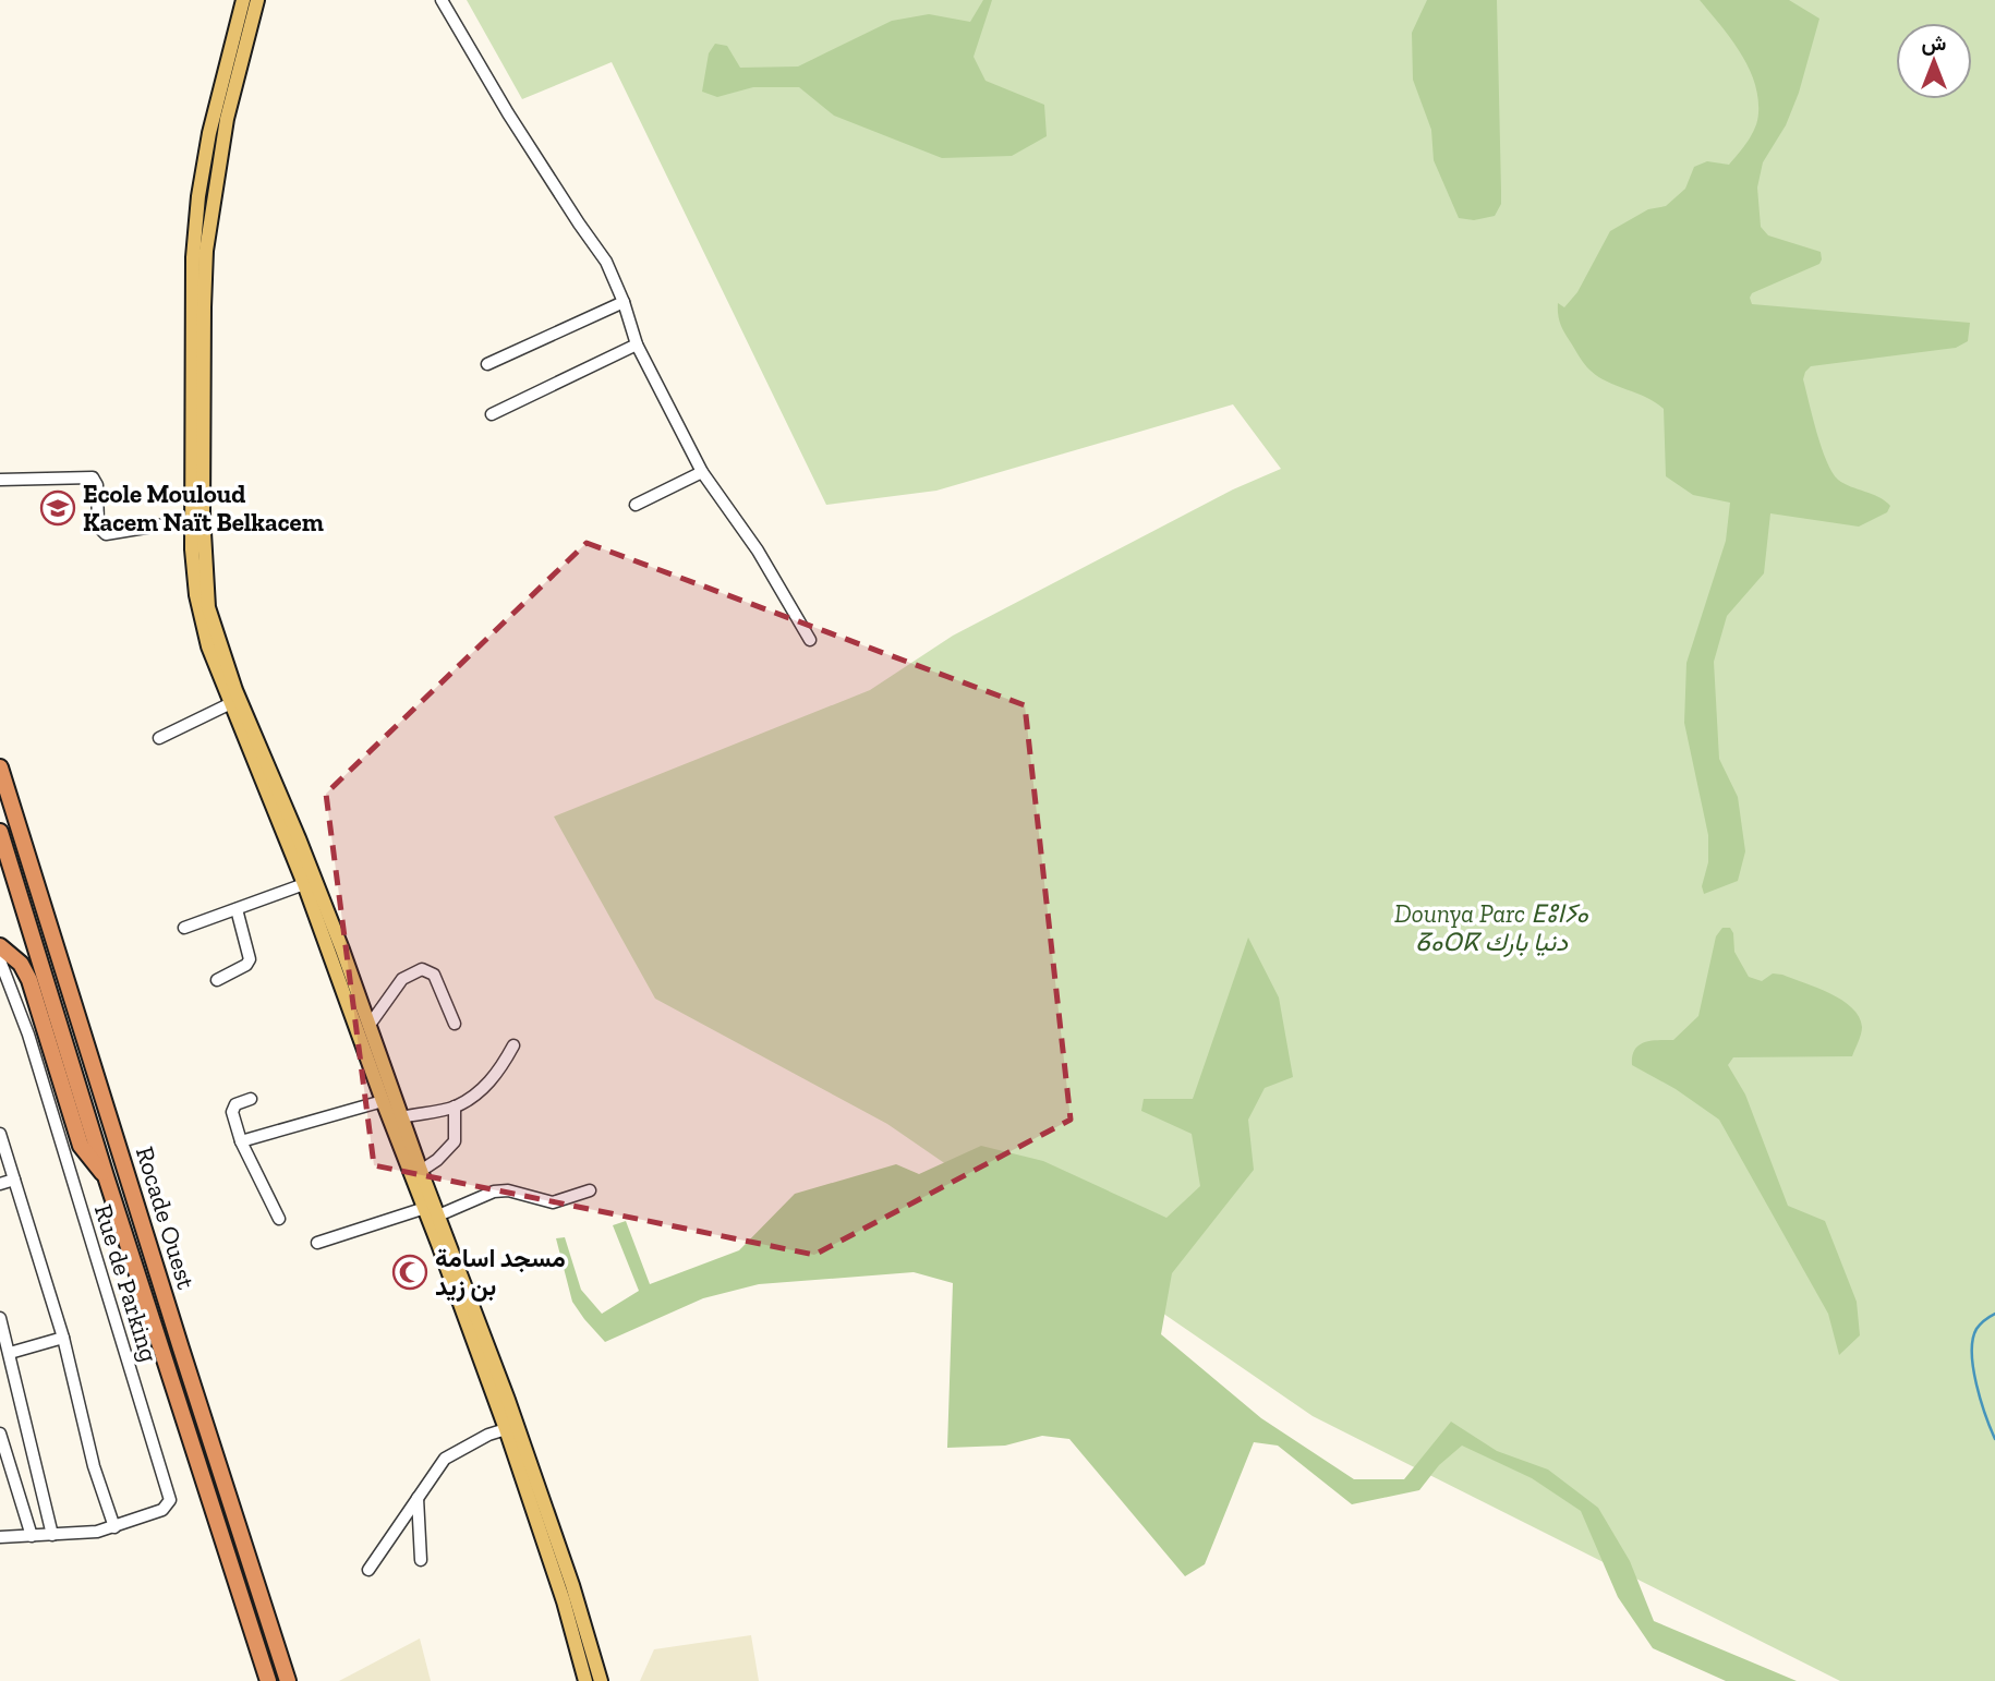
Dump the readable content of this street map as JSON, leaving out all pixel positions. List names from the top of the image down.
{
  "streets": {
    "highway": ["Rocade Ouest"],
    "street": ["Rue de Parking"]
  },
  "parks": ["Dounya Parc ⴹⵓⵏⵢⴰ ⵒⴰⵔⴽ دنيا بارك"],
  "places": {
    "school or university": ["Ecole Mouloud Kacem Naït Belkacem"],
    "mosque": ["مسجد اسامة بن زيد"]
  },
  "north": "top"
}
